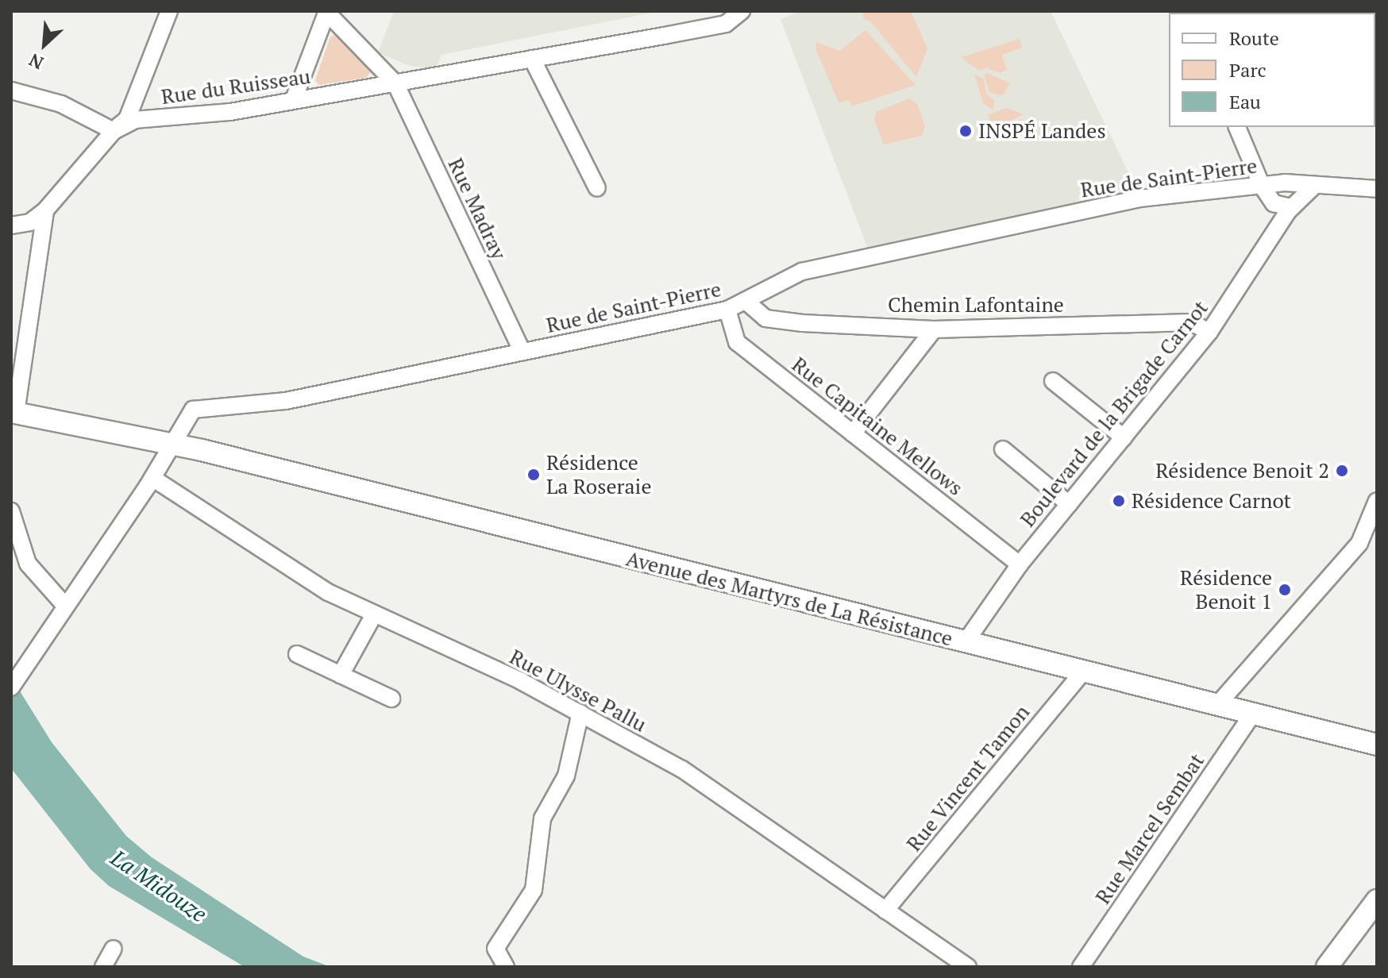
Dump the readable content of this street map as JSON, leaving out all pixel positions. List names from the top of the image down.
{
  "streets": {
    "main road": ["Avenue des Martyrs de La Résistance"],
    "street": [
      "Rue du Ruisseau",
      "Rue de Saint-Pierre",
      "Rue Madray",
      "Chemin Lafontaine",
      "Boulevard de la Brigade Carnot",
      "Rue Capitaine Mellows",
      "Rue Ulysse Pallu",
      "Rue Vincent Tamon",
      "Rue Marcel Sembat"
    ]
  },
  "crossings": [
    ["Rue du Ruisseau", "Rue Madray"],
    ["Rue de Saint-Pierre", "Rue Madray"],
    ["Rue de Saint-Pierre", "Chemin Lafontaine"],
    ["Rue de Saint-Pierre", "Boulevard de la Brigade Carnot"],
    ["Rue de Saint-Pierre", "Rue Capitaine Mellows"],
    ["Rue de Saint-Pierre", "Avenue des Martyrs de La Résistance"],
    ["Chemin Lafontaine", "Boulevard de la Brigade Carnot"],
    ["Boulevard de la Brigade Carnot", "Rue Capitaine Mellows"],
    ["Boulevard de la Brigade Carnot", "Avenue des Martyrs de La Résistance"],
    ["Avenue des Martyrs de La Résistance", "Rue Vincent Tamon"],
    ["Avenue des Martyrs de La Résistance", "Rue Marcel Sembat"],
    ["Rue Ulysse Pallu", "Rue Vincent Tamon"]
  ],
  "water": ["La Midouze"],
  "places": [
    "INSPÉ Landes",
    "Résidence Benoit 2",
    "Résidence La Roseraie",
    "Résidence Carnot",
    "Résidence Benoit 1"
  ],
  "legend": ["Route", "Parc", "Eau"],
  "north": "bottom left"
}
